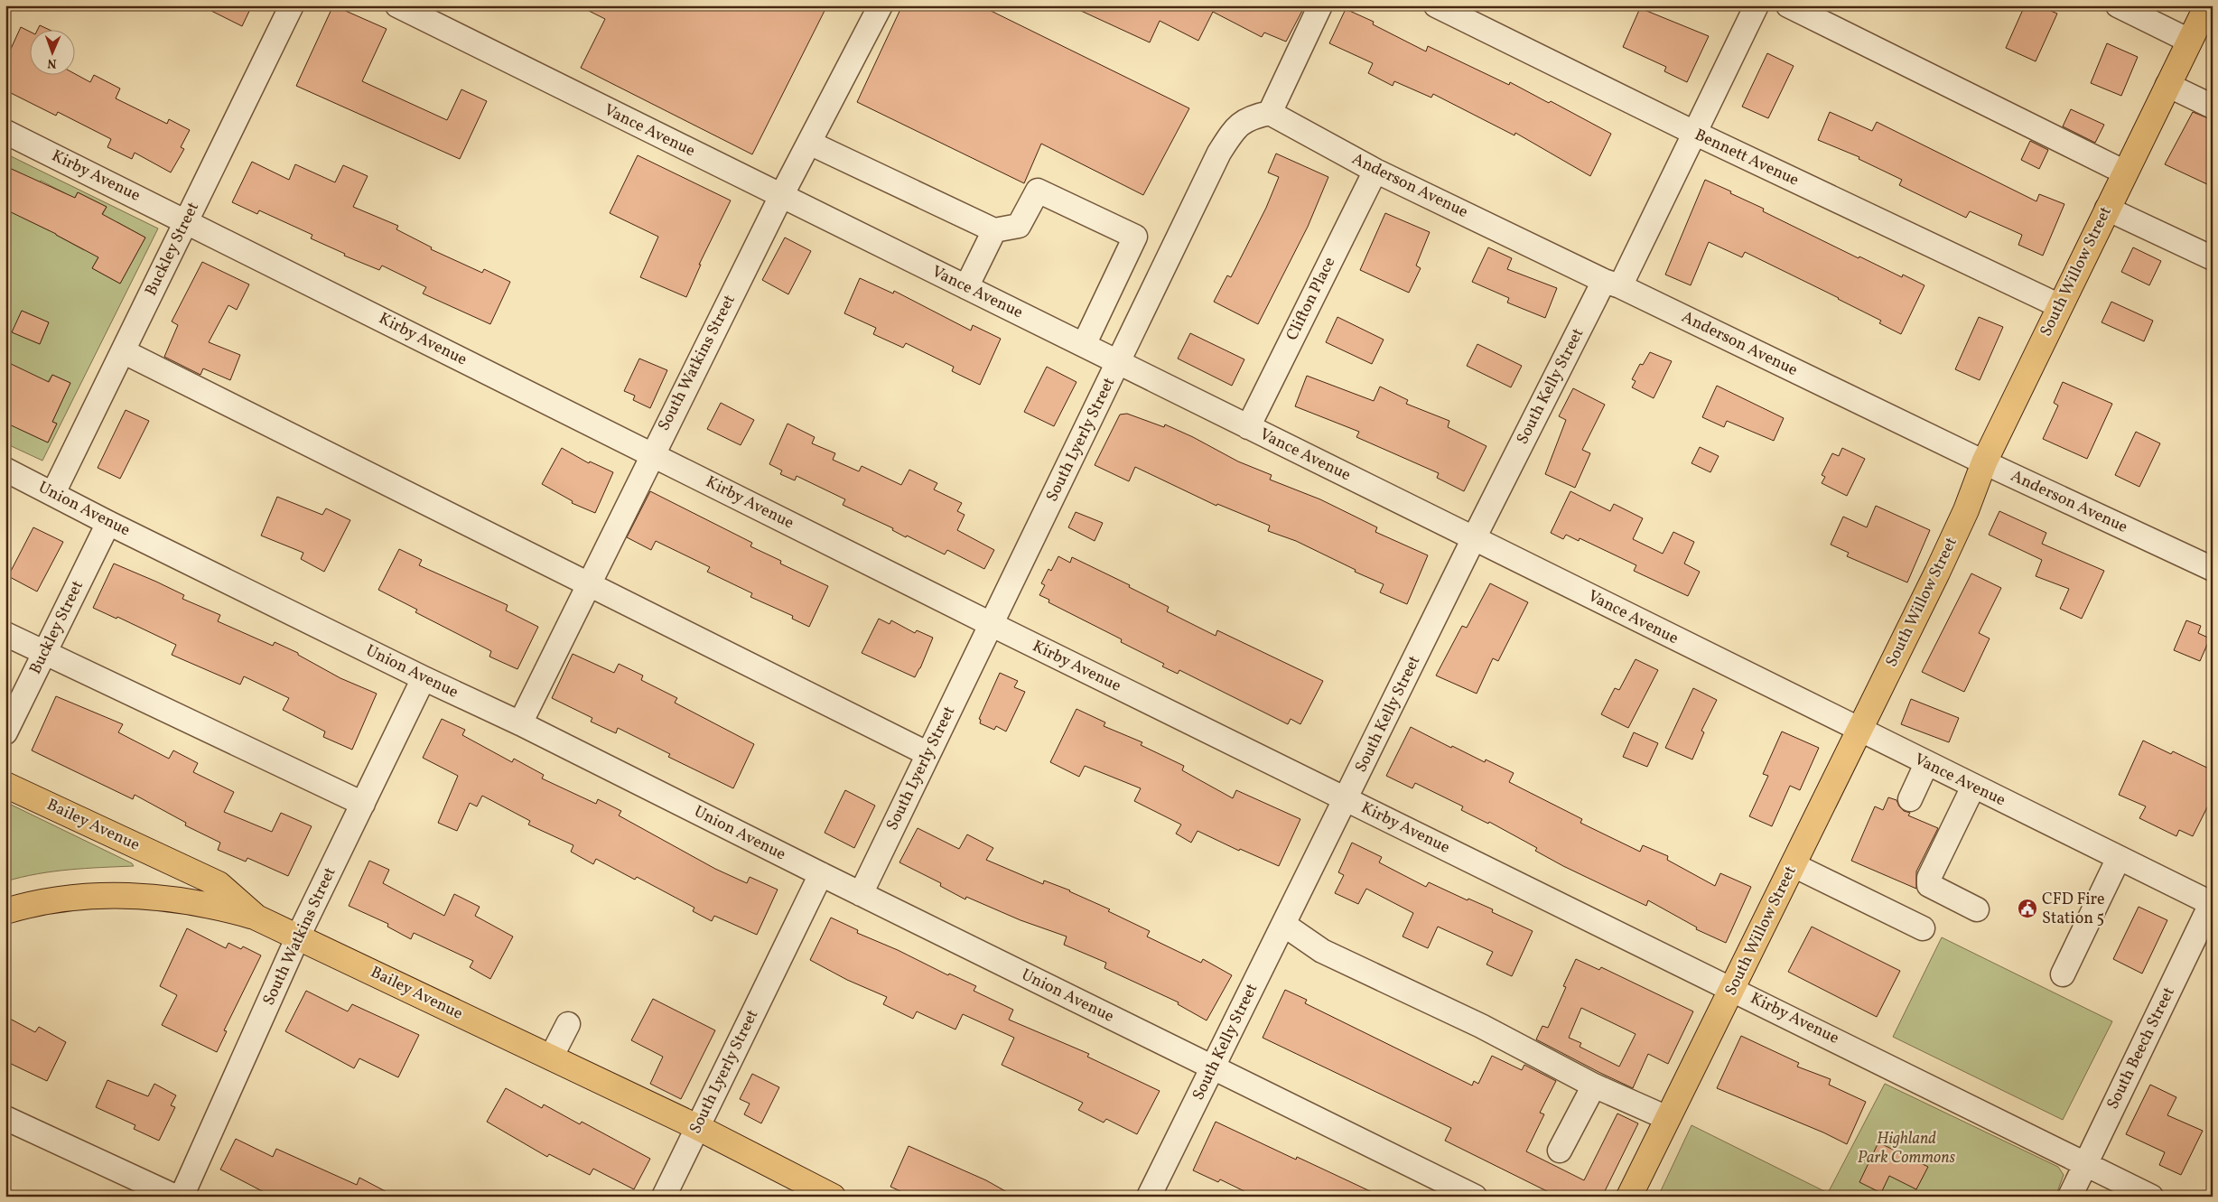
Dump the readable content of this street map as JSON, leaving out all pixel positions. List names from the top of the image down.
{
  "streets": {
    "main road": ["South Willow Street", "Bailey Avenue"],
    "street": [
      "Vance Avenue",
      "Bennett Avenue",
      "Kirby Avenue",
      "Anderson Avenue",
      "Buckley Street",
      "Clifton Place",
      "South Watkins Street",
      "South Kelly Street",
      "South Lyerly Street",
      "Union Avenue",
      "South Beech Street"
    ]
  },
  "crossings": [
    ["Vance Avenue", "South Willow Street"],
    ["Vance Avenue", "Clifton Place"],
    ["Vance Avenue", "South Watkins Street"],
    ["Vance Avenue", "South Kelly Street"],
    ["Vance Avenue", "South Lyerly Street"],
    ["Vance Avenue", "South Beech Street"],
    ["Bennett Avenue", "South Willow Street"],
    ["Bennett Avenue", "South Kelly Street"],
    ["Kirby Avenue", "Buckley Street"],
    ["Kirby Avenue", "South Willow Street"],
    ["Kirby Avenue", "South Watkins Street"],
    ["Kirby Avenue", "South Kelly Street"],
    ["Kirby Avenue", "South Lyerly Street"],
    ["Kirby Avenue", "South Beech Street"],
    ["Anderson Avenue", "South Willow Street"],
    ["Anderson Avenue", "Clifton Place"],
    ["Anderson Avenue", "South Kelly Street"],
    ["Anderson Avenue", "South Lyerly Street"],
    ["Buckley Street", "Union Avenue"],
    ["South Watkins Street", "Union Avenue"],
    ["South Watkins Street", "Bailey Avenue"],
    ["South Kelly Street", "Union Avenue"],
    ["South Lyerly Street", "Union Avenue"],
    ["South Lyerly Street", "Bailey Avenue"]
  ],
  "parks": ["Highland Park Commons"],
  "places": {
    "public building": ["CFD Fire Station 5"]
  },
  "north": "bottom"
}
